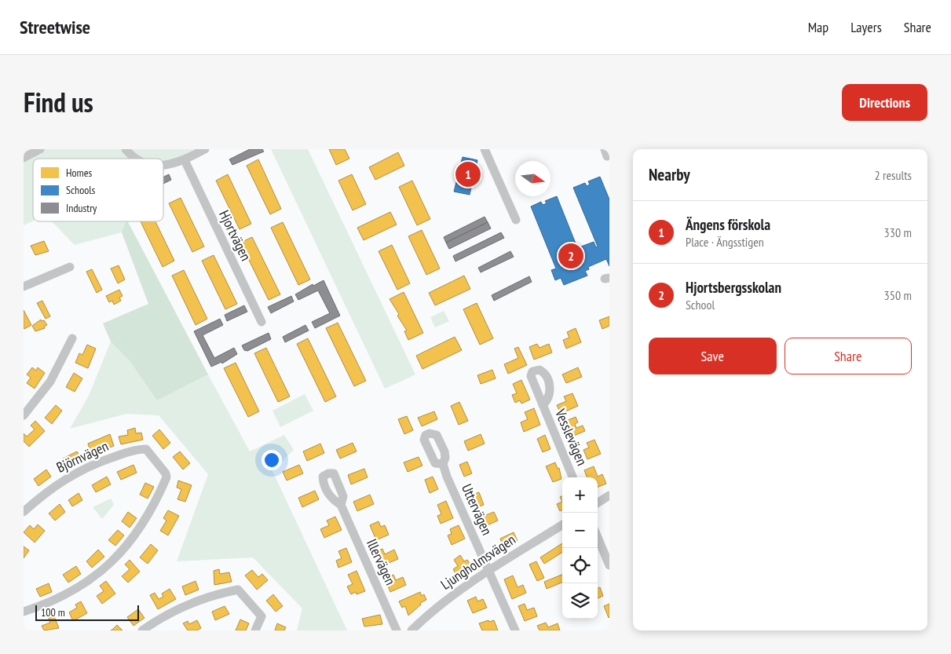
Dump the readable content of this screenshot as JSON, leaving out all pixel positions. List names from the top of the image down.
{
  "streets": {
    "street": [
      "Hjortvägen",
      "Vesslevägen",
      "Björnvägen",
      "Uttervägen",
      "Illervägen",
      "Ljungholmsvägen"
    ]
  },
  "crossings": [
    ["Uttervägen", "Ljungholmsvägen"]
  ],
  "legend": ["Homes", "Schools", "Industry"],
  "scale_bar": "100 m",
  "north": "right",
  "page": {
    "header": "Streetwise",
    "nav": ["Map", "Layers", "Share"],
    "title": "Find us",
    "buttons": [
      "Directions",
      ["Save", "Share"]
    ],
    "heading": ["Nearby", "2 results"],
    "pins": ["1", "2"],
    "list": [
      {
        "mark": "1",
        "name": "Ängens förskola",
        "note": "Place · Ängsstigen",
        "value": "330 m"
      },
      {
        "mark": "2",
        "name": "Hjortsbergsskolan",
        "note": "School",
        "value": "350 m"
      }
    ],
    "map_buttons": ["+", "−"],
    "scale": "100 m"
  }
}
